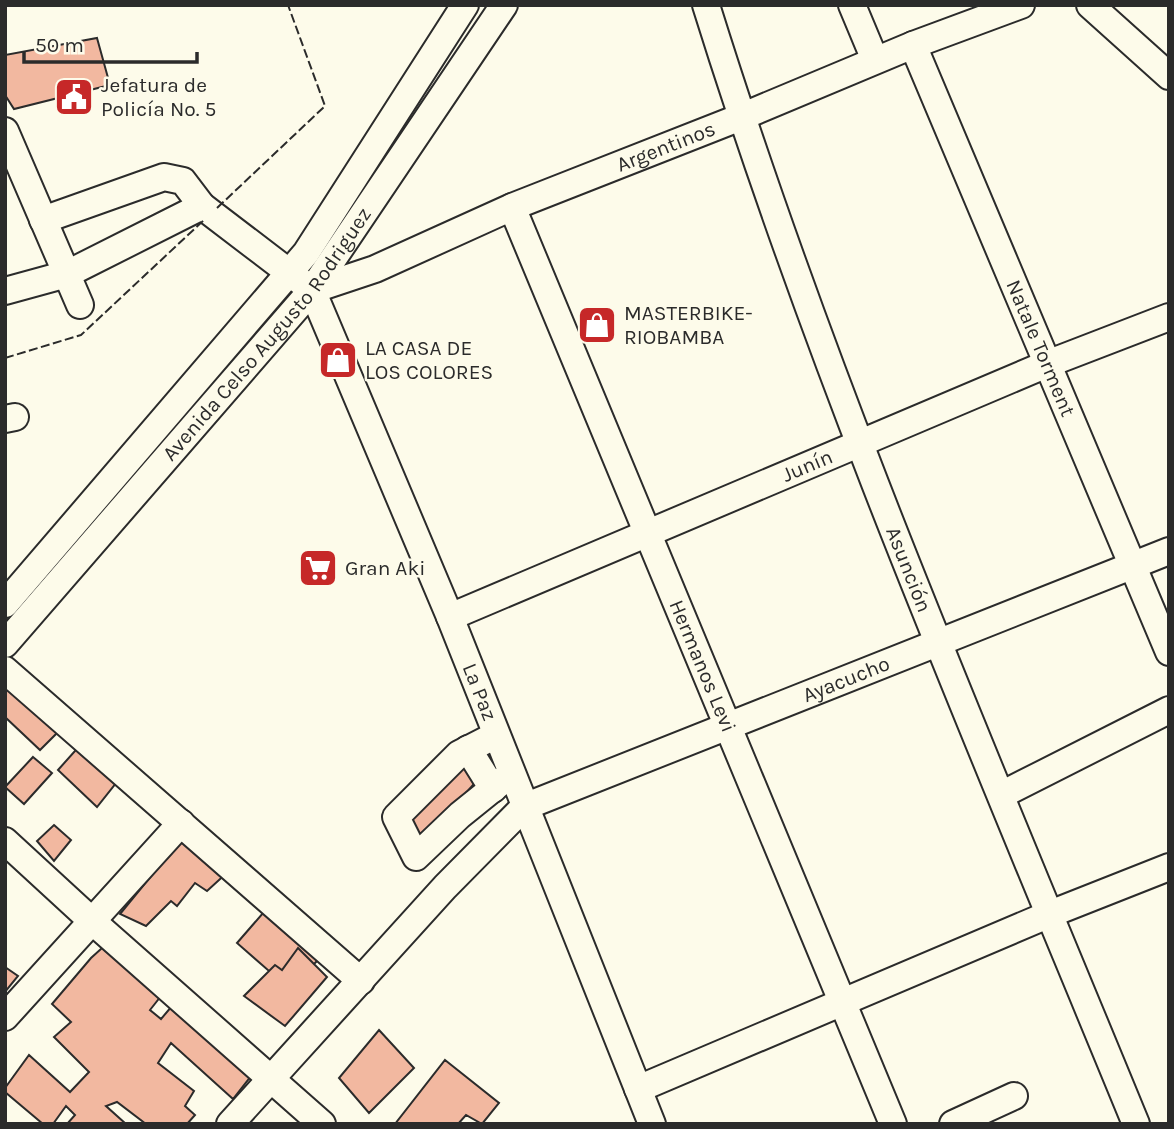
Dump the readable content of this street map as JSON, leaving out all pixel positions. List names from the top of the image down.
{
  "streets": {
    "street": [
      "Argentinos",
      "Avenida Celso Augusto Rodriguez",
      "Natale Torment",
      "Junín",
      "Asunción",
      "Hermanos Levi",
      "Ayacucho",
      "La Paz"
    ]
  },
  "crossings": [
    ["Argentinos", "Avenida Celso Augusto Rodriguez"],
    ["Argentinos", "Natale Torment"],
    ["Argentinos", "Asunción"],
    ["Argentinos", "Hermanos Levi"],
    ["Argentinos", "La Paz"],
    ["Avenida Celso Augusto Rodriguez", "La Paz"],
    ["Natale Torment", "Junín"],
    ["Natale Torment", "Ayacucho"],
    ["Junín", "Asunción"],
    ["Junín", "Hermanos Levi"],
    ["Junín", "La Paz"],
    ["Asunción", "Ayacucho"],
    ["Hermanos Levi", "Ayacucho"],
    ["Ayacucho", "La Paz"]
  ],
  "places": {
    "public building": ["Jefatura de Policía No. 5"],
    "shop": ["MASTERBIKE- RIOBAMBA", "LA CASA DE LOS COLORES"],
    "supermarket": ["Gran Aki"]
  },
  "scale_bar": "50 m"
}
